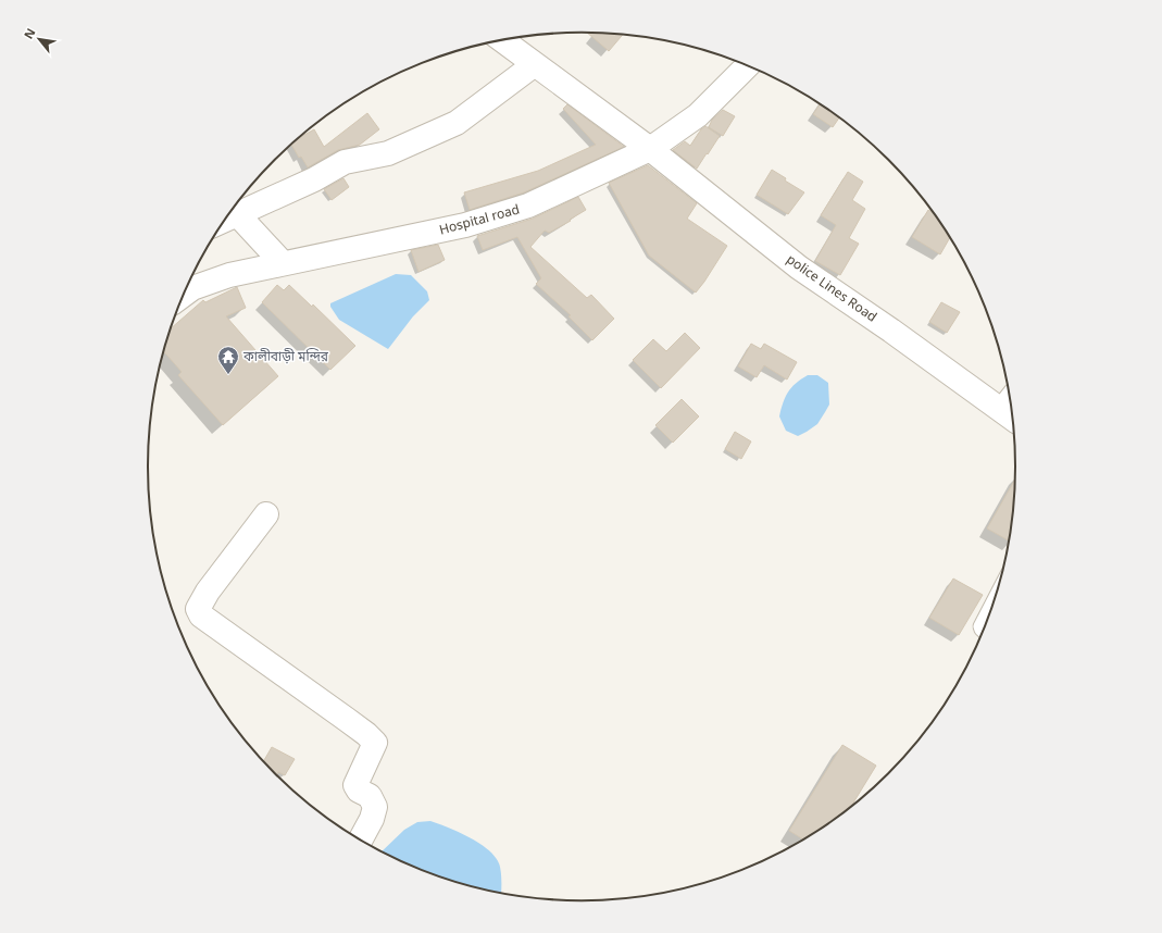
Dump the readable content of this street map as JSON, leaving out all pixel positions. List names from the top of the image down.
{
  "streets": {
    "street": ["Hospital road", "police Lines Road"]
  },
  "crossings": [
    ["Hospital road", "police Lines Road"]
  ],
  "places": {
    "temple": ["কালীবাড়ী মন্দির"]
  },
  "north": "top left"
}
